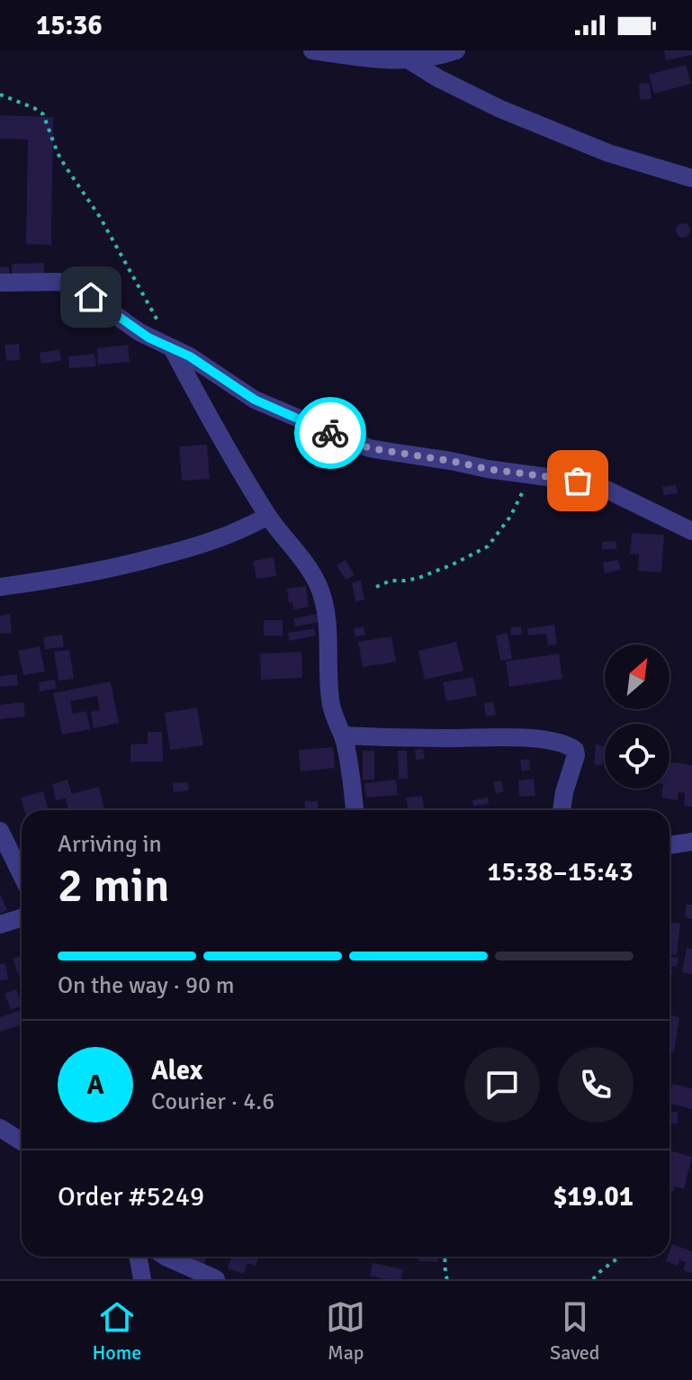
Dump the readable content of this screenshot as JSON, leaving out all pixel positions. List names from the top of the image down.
{
  "north": "top right",
  "page": {
    "status": "15:36",
    "heading": ["2 min", "Arriving in", "15:38–15:43"],
    "panel": [
      "Alex",
      "Courier · 4.6",
      "Order #5249",
      "$19.01"
    ],
    "bar": "On the way · 90 m",
    "round": "A",
    "tabs": ["Home", "Map", "Saved"]
  }
}
